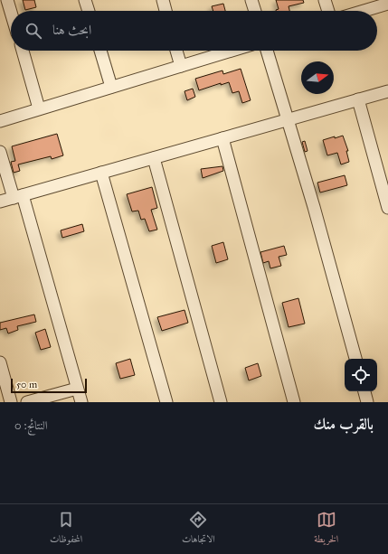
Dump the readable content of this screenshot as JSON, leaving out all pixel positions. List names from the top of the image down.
{
  "scale_bar": "50 m",
  "north": "right",
  "page": {
    "search": "ابحث هنا",
    "scale": "50 m",
    "heading": ["بالقرب منك", "النتائج: 0"],
    "nav": ["الخريطة", "الاتجاهات", "المحفوظات"]
  }
}
